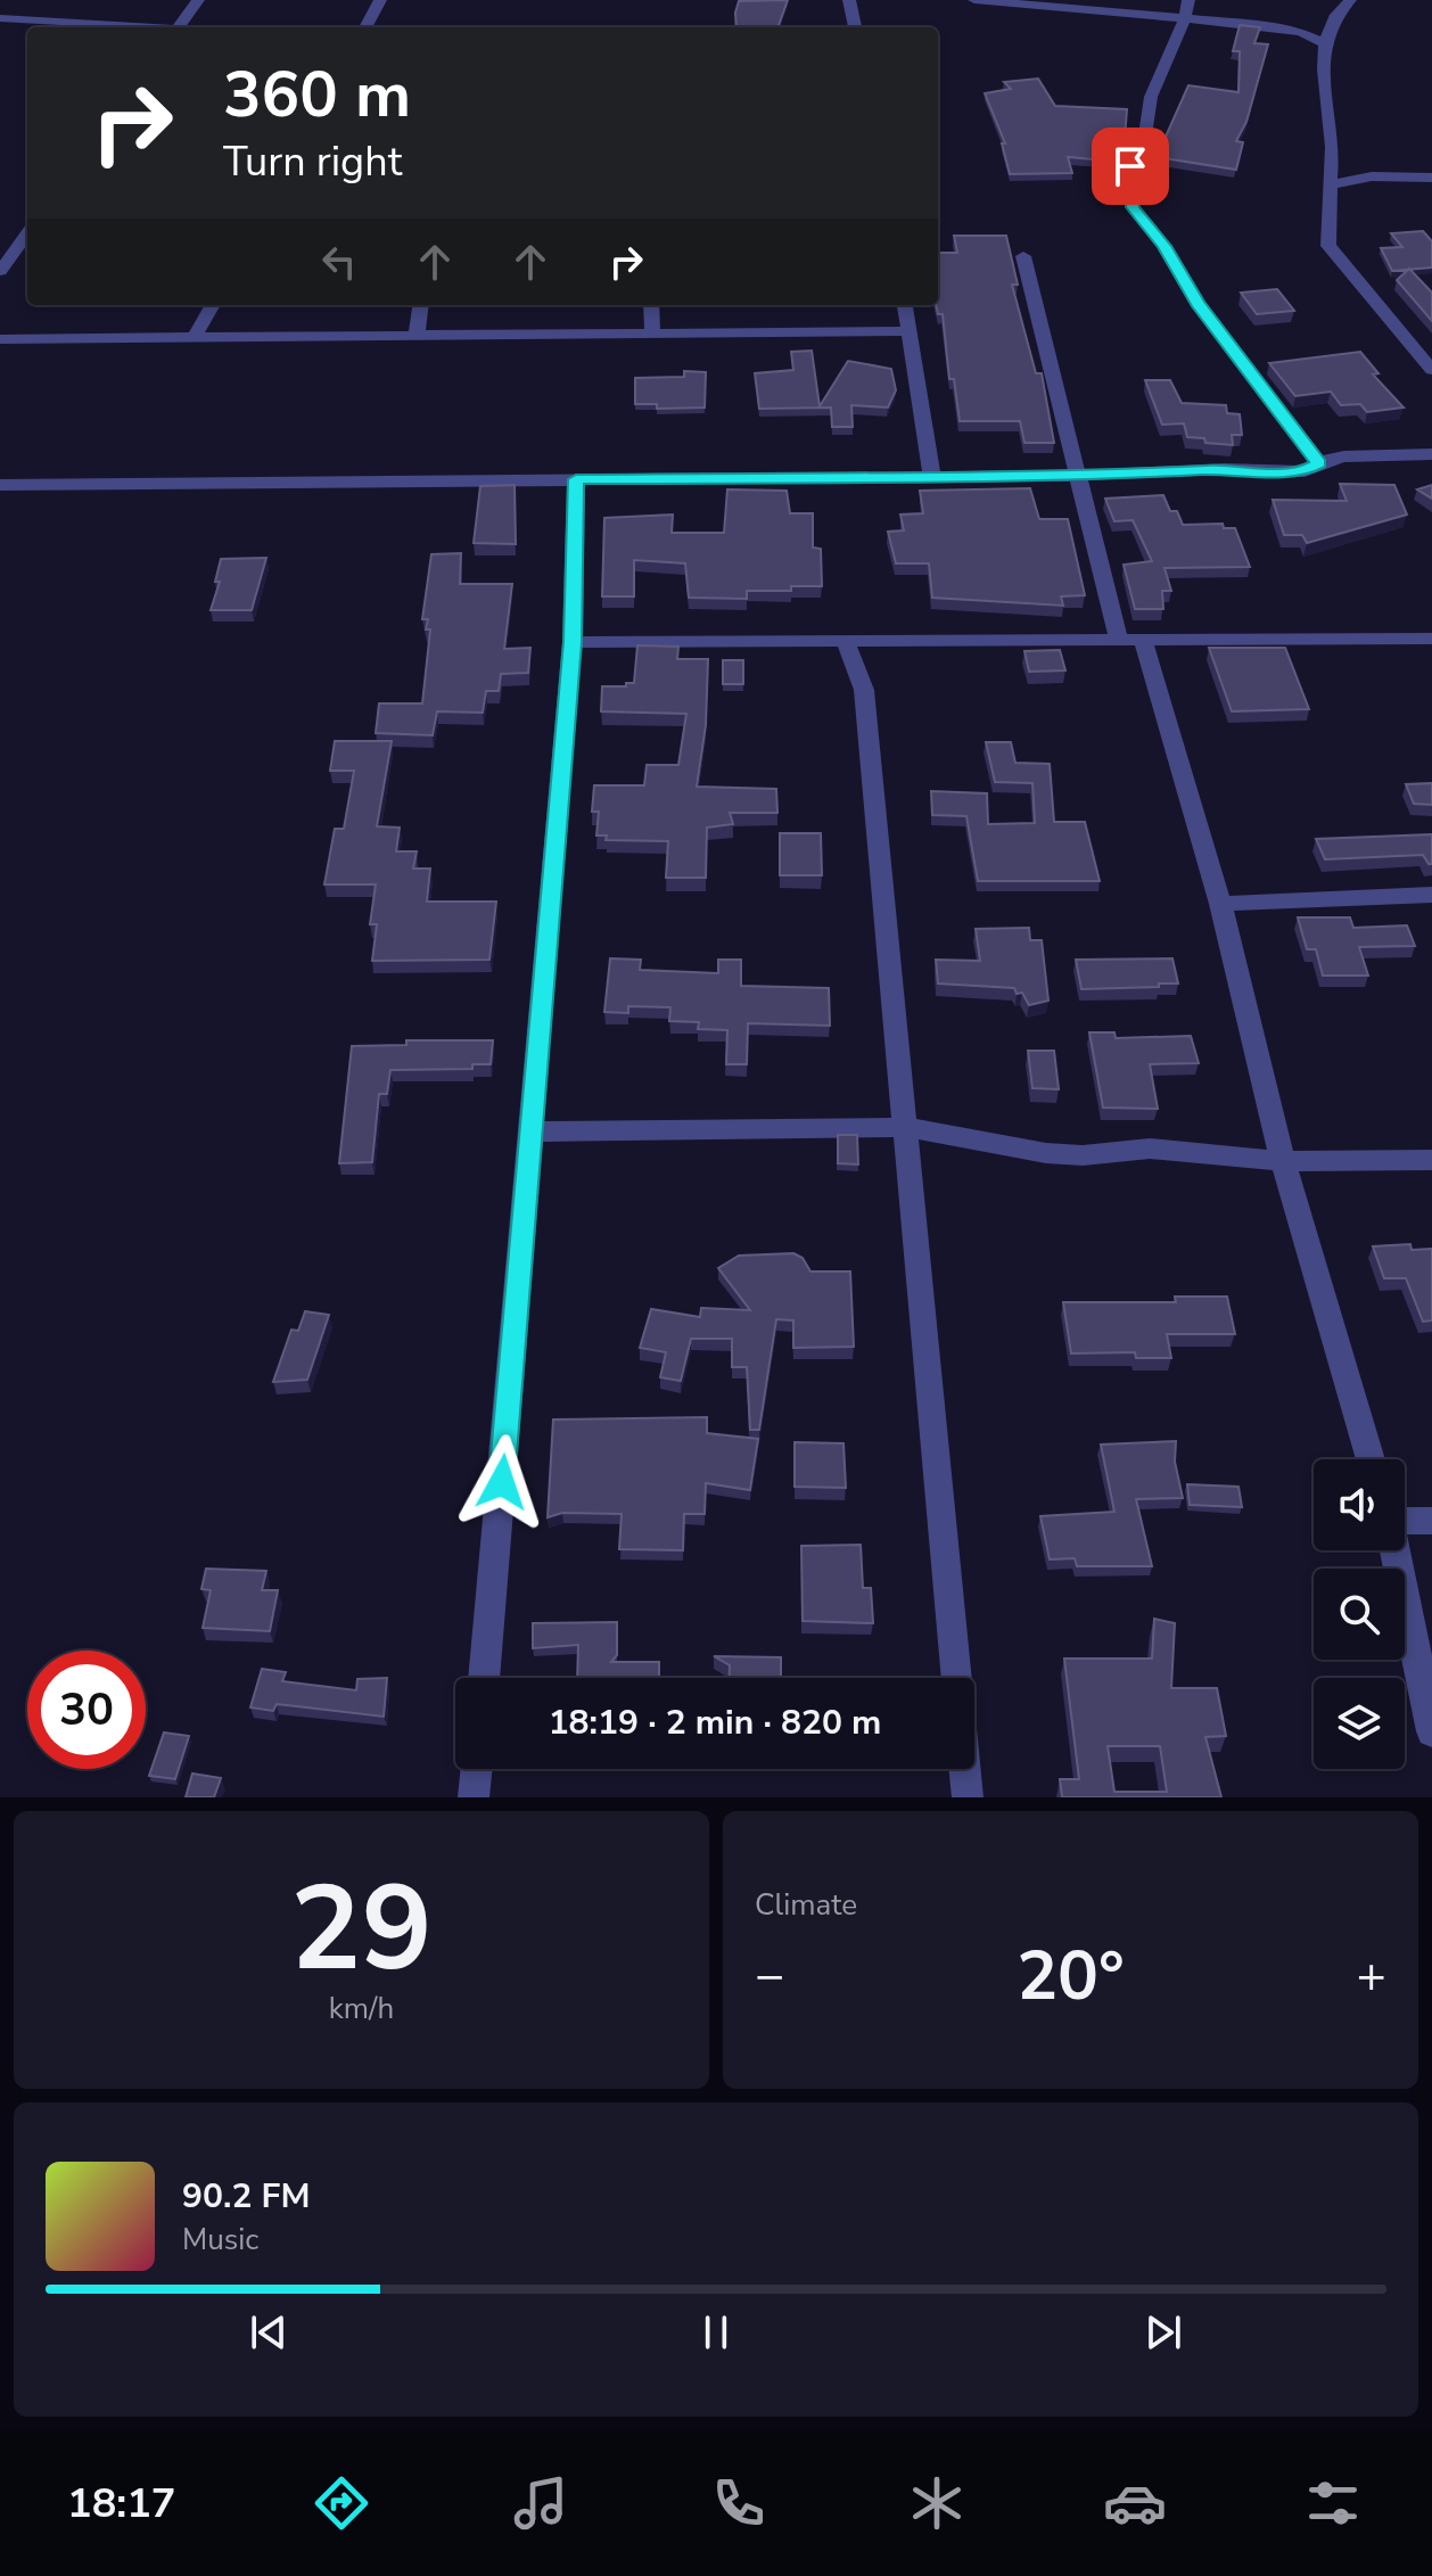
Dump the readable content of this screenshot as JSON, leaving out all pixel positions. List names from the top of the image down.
{
  "page": {
    "turn": ["360 m", "Turn right"],
    "limit": "30",
    "trip": "18:19 · 2 min · 820 m",
    "tile": [
      ["29", "km/h"],
      "Climate"
    ],
    "heat": ["−", "20°", "+"],
    "song": ["90.2 FM", "Music"],
    "tabs": "18:17"
  }
}
